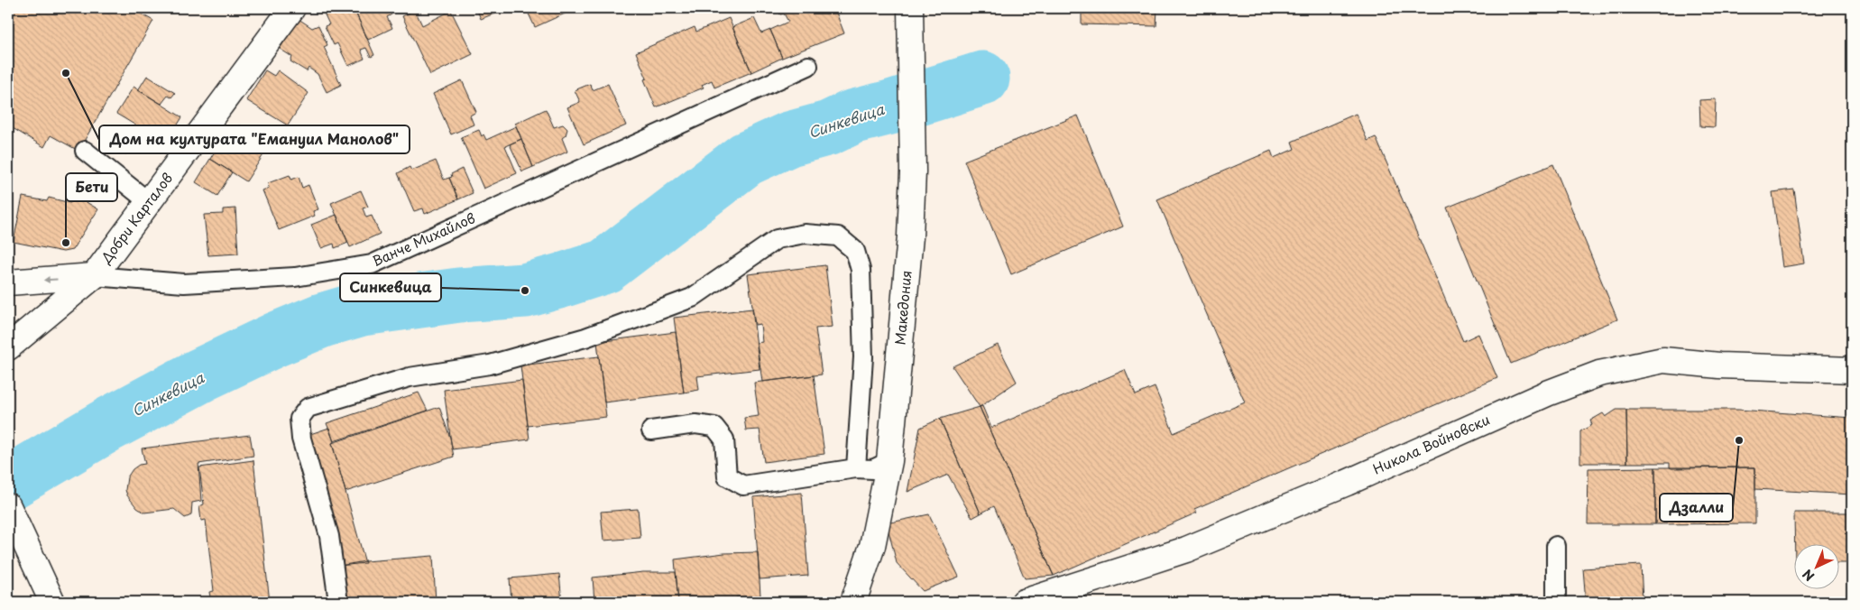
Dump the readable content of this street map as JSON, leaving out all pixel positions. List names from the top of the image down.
{
  "streets": {
    "street": ["Добри Карталов", "Македония", "Никола Войновски"],
    "lane": ["Ванче Михайлов"]
  },
  "crossings": [
    ["Добри Карталов", "Ванче Михайлов"]
  ],
  "water": ["Синкевица"],
  "places": [
    "Дом на културата \"Емануил Манолов\"",
    "Бети",
    "Синкевица",
    "Дзалли"
  ],
  "north": "bottom left"
}
